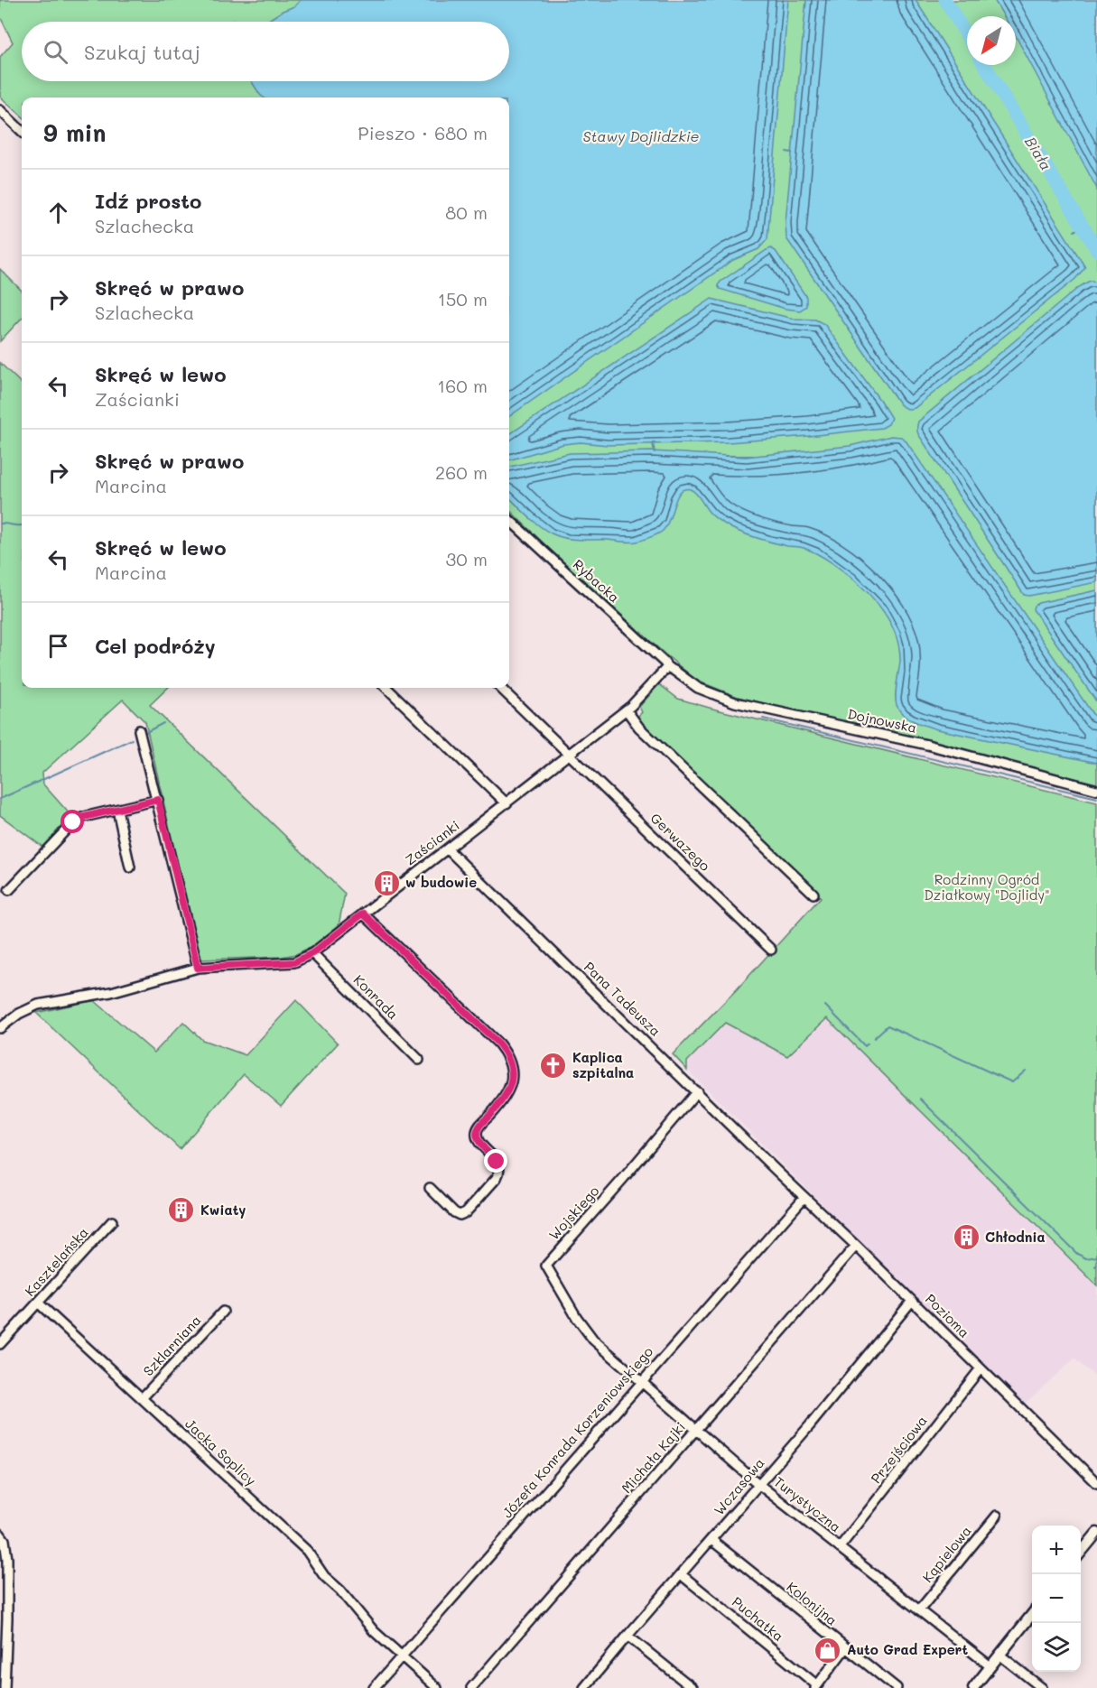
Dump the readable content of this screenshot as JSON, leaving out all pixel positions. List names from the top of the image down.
{
  "streets": {
    "street": [
      "Rybacka",
      "Dojnowska",
      "Gerwazego",
      "Zaścianki",
      "Konrada",
      "Pana Tadeusza",
      "Wojskiego",
      "Kasztelańska",
      "Pozioma",
      "Szklarniana",
      "Józefa Konrada Korzeniowskiego",
      "Przejściowa",
      "Jacka Soplicy",
      "Michała Kajki",
      "Wczasowa",
      "Turystyczna",
      "Kąpielowa",
      "Kolonijna",
      "Puchatka"
    ]
  },
  "crossings": [
    ["Rybacka", "Dojnowska"],
    ["Rybacka", "Zaścianki"],
    ["Dojnowska", "Zaścianki"],
    ["Gerwazego", "Zaścianki"],
    ["Zaścianki", "Konrada"],
    ["Zaścianki", "Pana Tadeusza"],
    ["Pana Tadeusza", "Wojskiego"],
    ["Pana Tadeusza", "Pozioma"],
    ["Wojskiego", "Turystyczna"],
    ["Kasztelańska", "Jacka Soplicy"],
    ["Pozioma", "Józefa Konrada Korzeniowskiego"],
    ["Pozioma", "Przejściowa"],
    ["Pozioma", "Michała Kajki"],
    ["Pozioma", "Wczasowa"],
    ["Szklarniana", "Jacka Soplicy"],
    ["Józefa Konrada Korzeniowskiego", "Jacka Soplicy"],
    ["Józefa Konrada Korzeniowskiego", "Turystyczna"],
    ["Przejściowa", "Turystyczna"],
    ["Michała Kajki", "Turystyczna"],
    ["Wczasowa", "Turystyczna"],
    ["Wczasowa", "Kolonijna"],
    ["Wczasowa", "Puchatka"],
    ["Turystyczna", "Kąpielowa"]
  ],
  "water": ["Stawy Dojlidzkie", "Biała"],
  "parks": ["Rodzinny Ogród Działkowy \"Dojlidy\""],
  "places": {
    "building": ["w budowie", "Kwiaty", "Chłodnia"],
    "church": ["Kaplica szpitalna"],
    "shop": ["Auto Grad Expert"]
  },
  "north": "bottom left",
  "page": {
    "search": "Szukaj tutaj",
    "heading": ["9 min", "Pieszo · 680 m"],
    "list": [
      ["Idź prosto", "Szlachecka", "80 m"],
      ["Skręć w prawo", "Szlachecka", "150 m"],
      ["Skręć w lewo", "Zaścianki", "160 m"],
      ["Skręć w prawo", "Marcina", "260 m"],
      ["Skręć w lewo", "Marcina", "30 m"],
      "Cel podróży"
    ],
    "map_buttons": ["+", "−"]
  }
}
